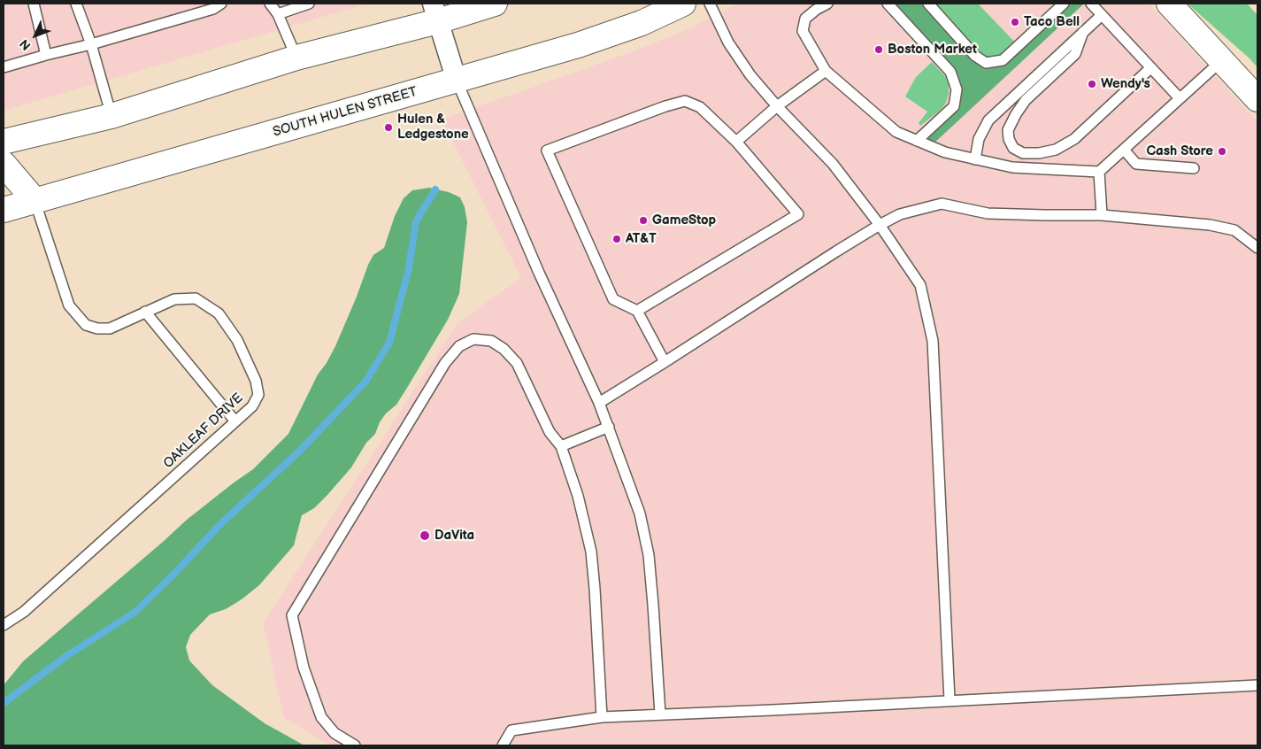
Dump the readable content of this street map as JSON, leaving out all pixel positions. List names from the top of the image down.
{
  "streets": {
    "main road": ["SOUTH HULEN STREET"],
    "lane": ["OAKLEAF DRIVE"]
  },
  "crossings": [
    ["SOUTH HULEN STREET", "OAKLEAF DRIVE"]
  ],
  "places": [
    "Taco Bell",
    "Boston Market",
    "Wendy's",
    "Hulen & Ledgestone",
    "Cash Store",
    "GameStop",
    "AT&T",
    "DaVita"
  ],
  "north": "bottom left"
}
